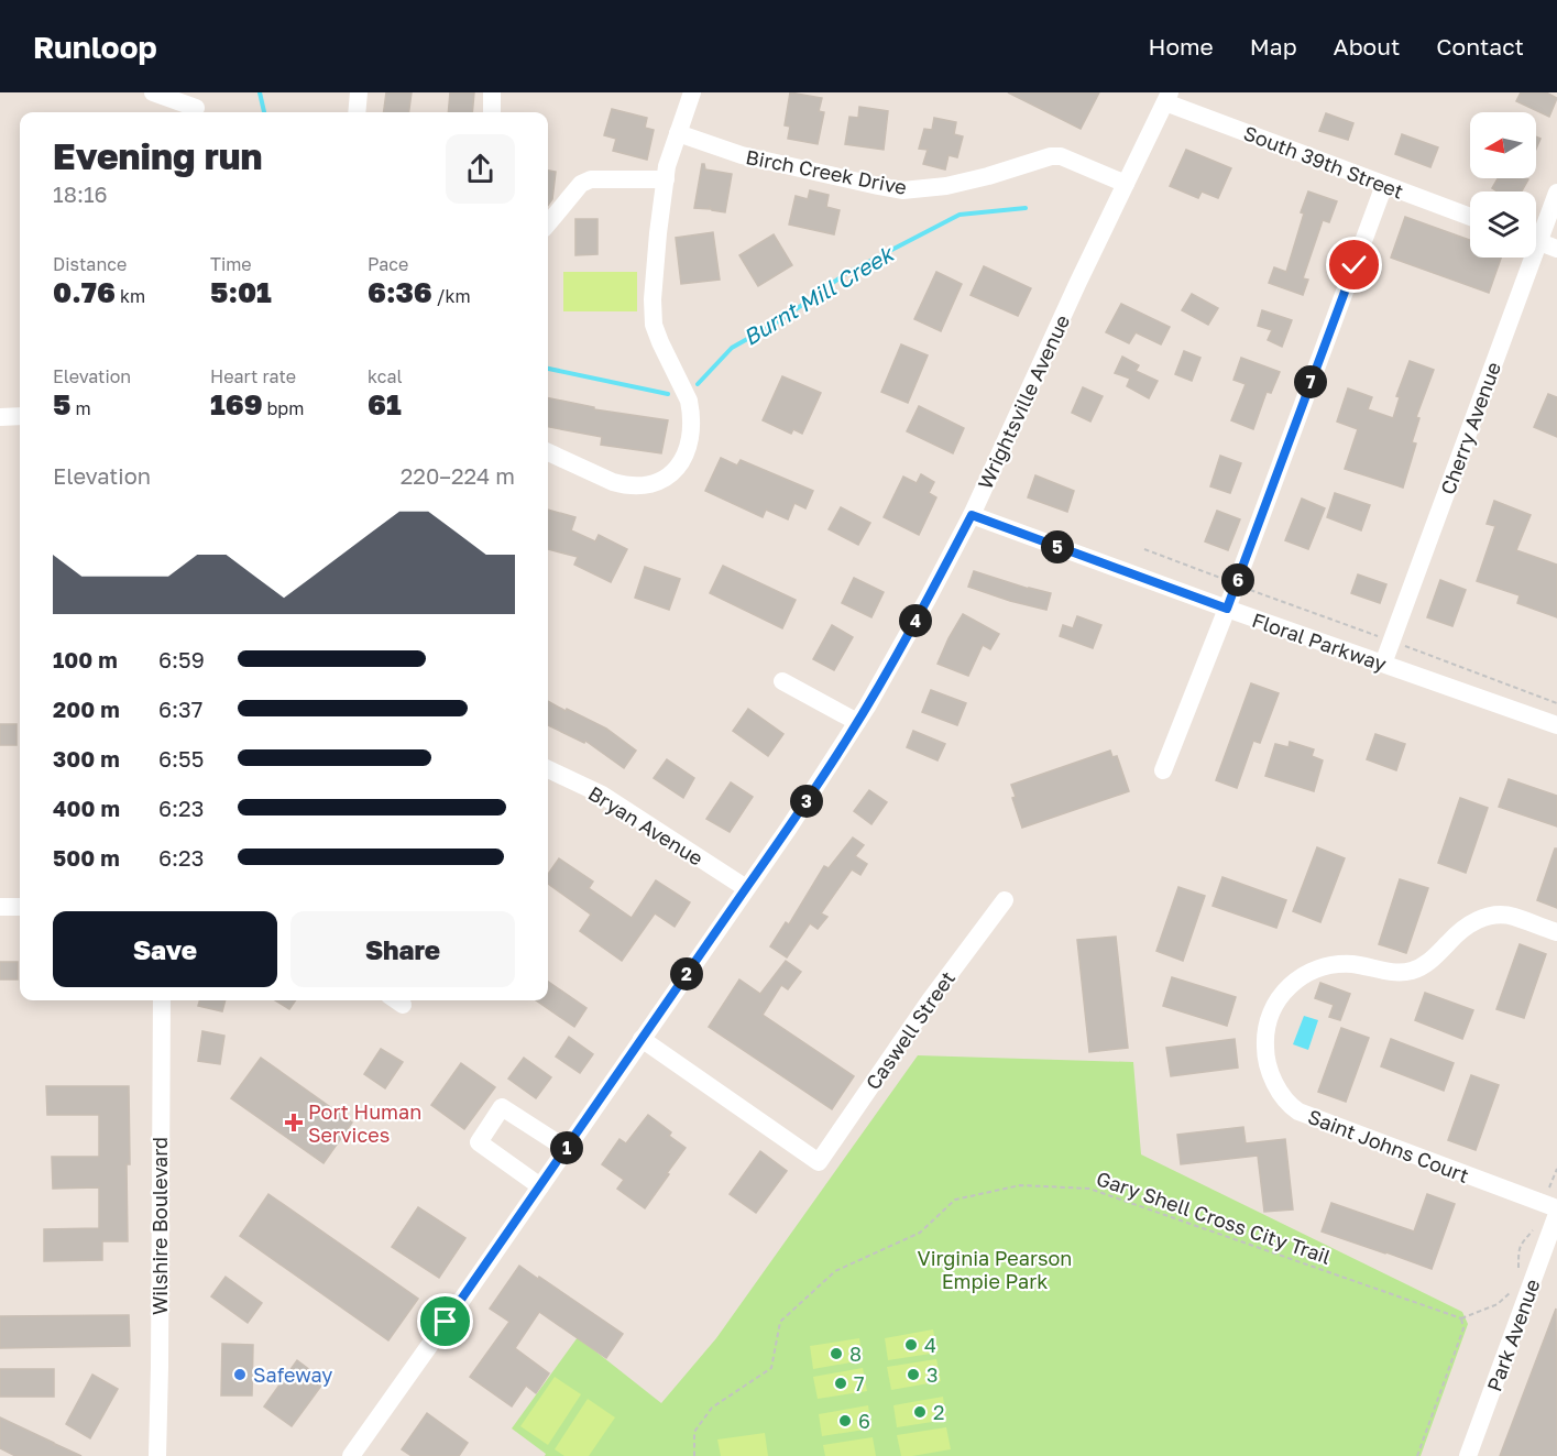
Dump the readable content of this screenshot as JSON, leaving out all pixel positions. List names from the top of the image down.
{
  "streets": {
    "street": [
      "South 39th Street",
      "Birch Creek Drive",
      "Wrightsville Avenue",
      "Cherry Avenue",
      "Floral Parkway",
      "Bryan Avenue",
      "Caswell Street",
      "Saint Johns Court",
      "Wilshire Boulevard",
      "Park Avenue"
    ],
    "path": ["Gary Shell Cross City Trail"]
  },
  "crossings": [
    ["South 39th Street", "Wrightsville Avenue"],
    ["Birch Creek Drive", "Wrightsville Avenue"],
    ["Wrightsville Avenue", "Floral Parkway"],
    ["Wrightsville Avenue", "Bryan Avenue"],
    ["Wrightsville Avenue", "Caswell Street"],
    ["Cherry Avenue", "Floral Parkway"],
    ["Saint Johns Court", "Park Avenue"]
  ],
  "water": ["Burnt Mill Creek"],
  "parks": ["Virginia Pearson Empie Park"],
  "places": {
    "health": ["Port Human Services"],
    "other": [
      "4",
      "8",
      "Safeway",
      "3",
      "7",
      "2",
      "6"
    ]
  },
  "north": "left",
  "page": {
    "header": "Runloop",
    "nav": [
      "Home",
      "Map",
      "About",
      "Contact"
    ],
    "heading": ["Evening run", "18:16"],
    "stats": [
      ["Distance", "0.76 km"],
      ["Time", "5:01"],
      ["Pace", "6:36 /km"],
      ["Elevation", "5 m"],
      ["Heart rate", "169 bpm"],
      ["kcal", "61"]
    ],
    "pins": [
      "7",
      "5",
      "6",
      "4",
      "3",
      "2",
      "1"
    ],
    "chart": ["Elevation", "220–224 m"],
    "list": [
      {
        "name": "100 m",
        "note": "6:59"
      },
      {
        "name": "200 m",
        "note": "6:37"
      },
      {
        "name": "300 m",
        "note": "6:55"
      },
      {
        "name": "400 m",
        "note": "6:23"
      },
      {
        "name": "500 m",
        "note": "6:23"
      }
    ],
    "buttons": ["Save", "Share"]
  }
}
